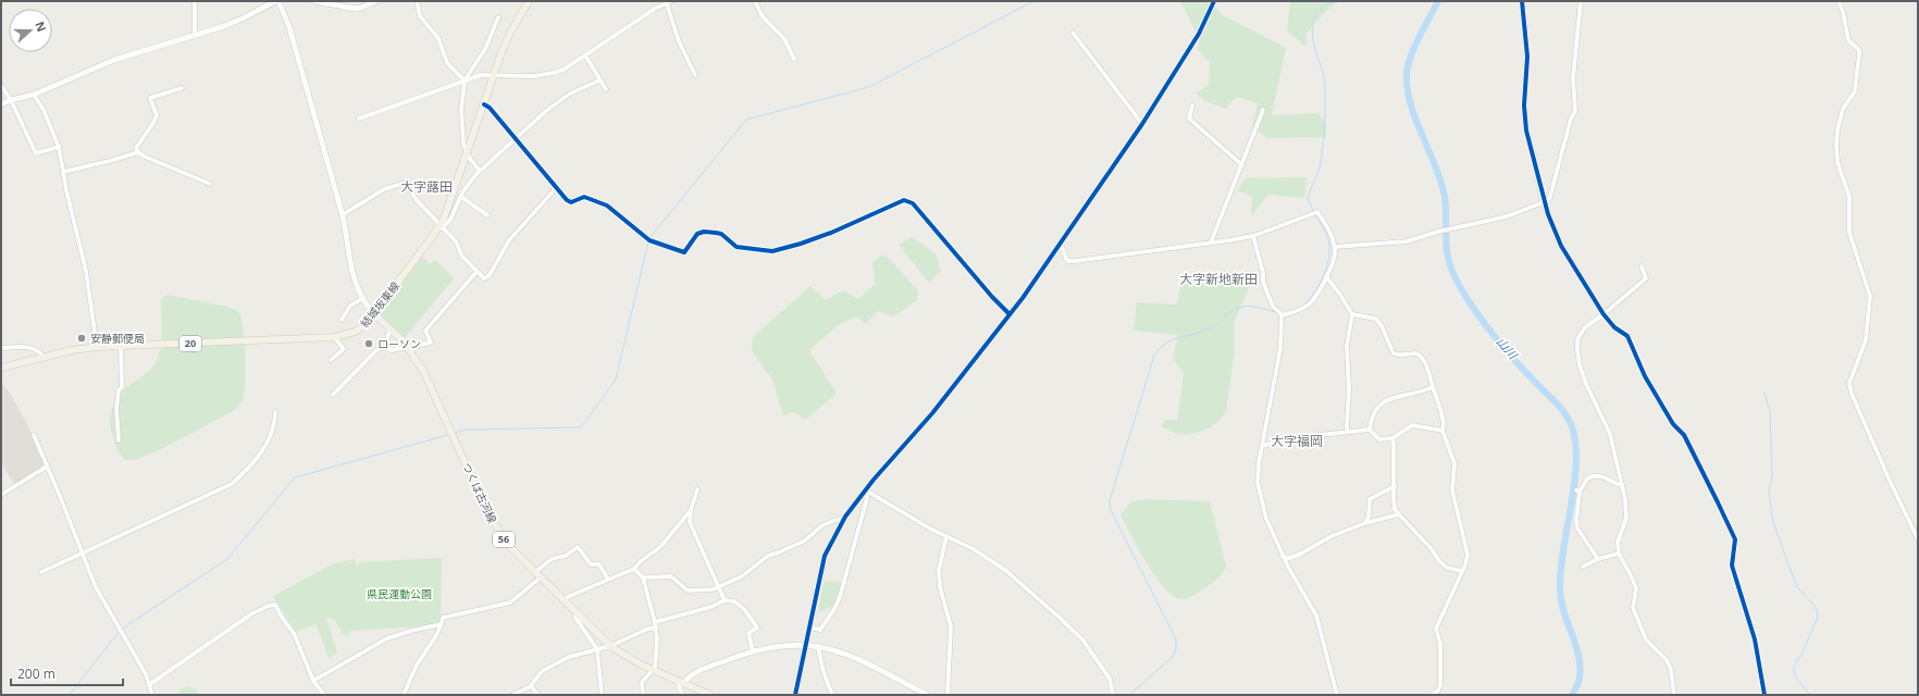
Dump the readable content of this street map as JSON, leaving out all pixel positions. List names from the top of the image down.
{
  "streets": {
    "main road": [
      "結城坂東線",
      "20",
      "つくば古河線",
      "56"
    ]
  },
  "crossings": [
    ["結城坂東線", "つくば古河線"]
  ],
  "districts": ["大字蕗田", "大字新地新田", "大字福岡"],
  "water": ["山川"],
  "parks": ["県民運動公園"],
  "places": ["安静郵便局", "ローソン"],
  "scale_bar": "200 m",
  "north": "right"
}
